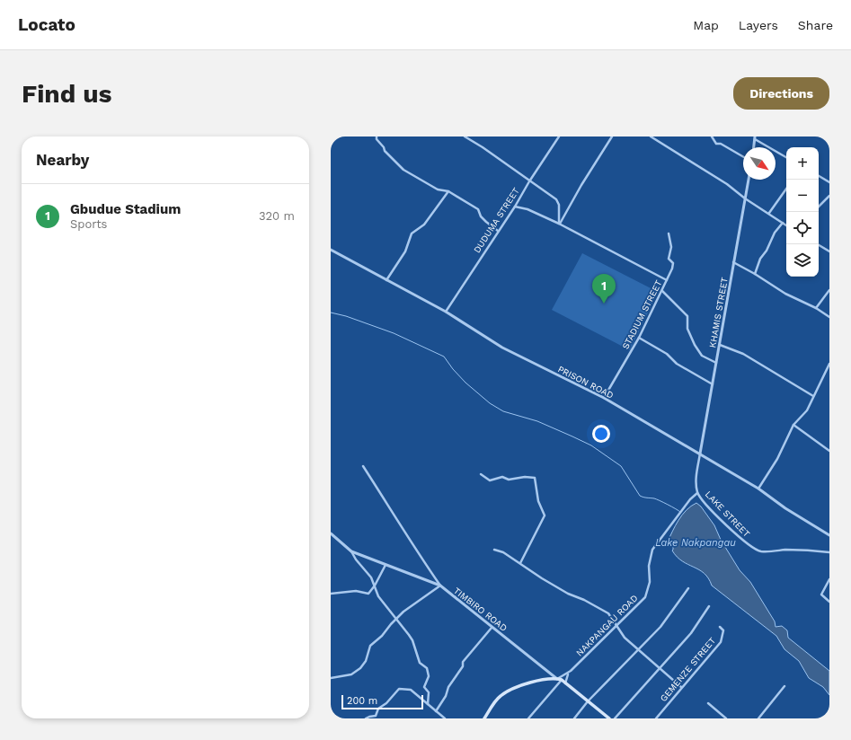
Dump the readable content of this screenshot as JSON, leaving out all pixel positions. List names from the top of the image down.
{
  "streets": {
    "main road": ["TIMBIRO ROAD"],
    "street": [
      "DUDUMA STREET",
      "KHAMIS STREET",
      "STADIUM STREET",
      "PRISON ROAD",
      "LAKE STREET",
      "NAKPANGAU ROAD",
      "GEMENZE STREET"
    ]
  },
  "crossings": [
    ["DUDUMA STREET", "PRISON ROAD"],
    ["KHAMIS STREET", "PRISON ROAD"],
    ["KHAMIS STREET", "LAKE STREET"],
    ["STADIUM STREET", "PRISON ROAD"],
    ["PRISON ROAD", "LAKE STREET"],
    ["LAKE STREET", "NAKPANGAU ROAD"],
    ["TIMBIRO ROAD", "NAKPANGAU ROAD"]
  ],
  "water": ["Lake Nakpangau"],
  "scale_bar": "200 m",
  "north": "bottom right",
  "page": {
    "header": "Locato",
    "nav": ["Map", "Layers", "Share"],
    "buttons": "Directions",
    "title": "Find us",
    "heading": "Nearby",
    "map_buttons": ["+", "−"],
    "list": [
      {
        "mark": "1",
        "name": "Gbudue Stadium",
        "note": "Sports",
        "value": "320 m"
      }
    ],
    "pins": "1",
    "scale": "200 m"
  }
}
